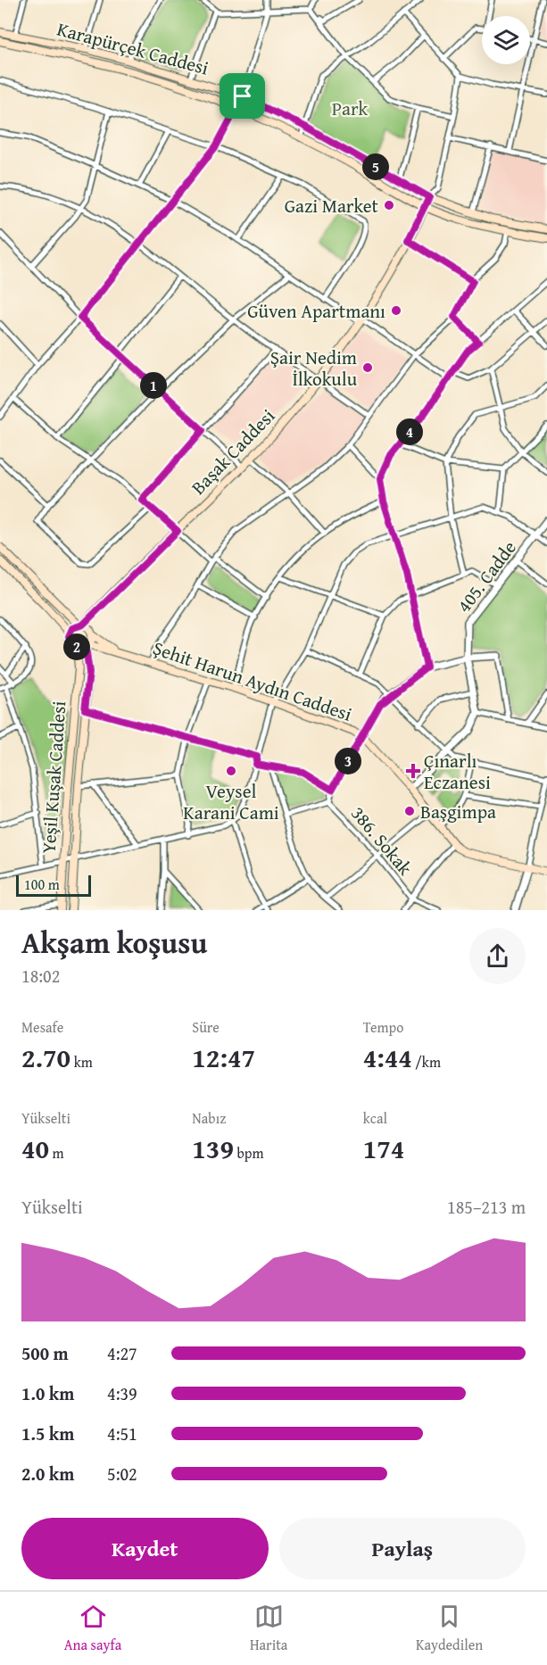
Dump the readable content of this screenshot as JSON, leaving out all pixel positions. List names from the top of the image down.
{
  "streets": {
    "main road": [
      "Karapürçek Caddesi",
      "Başak Caddesi",
      "Şehit Harun Aydın Caddesi",
      "Yeşil Kuşak Caddesi"
    ],
    "street": ["405. Cadde", "386. Sokak"]
  },
  "crossings": [
    ["Karapürçek Caddesi", "Başak Caddesi"],
    ["Başak Caddesi", "Şehit Harun Aydın Caddesi"],
    ["Başak Caddesi", "Yeşil Kuşak Caddesi"],
    ["Şehit Harun Aydın Caddesi", "Yeşil Kuşak Caddesi"]
  ],
  "parks": ["Park"],
  "places": {
    "other": [
      "Gazi Market",
      "Güven Apartmanı",
      "Şair Nedim İlkokulu",
      "Veysel Karani Cami",
      "Başgimpa"
    ],
    "health": ["Çınarlı Eczanesi"]
  },
  "scale_bar": "100 m",
  "page": {
    "pins": [
      "5",
      "1",
      "4",
      "2",
      "3"
    ],
    "scale": "100 m",
    "heading": ["Akşam koşusu", "18:02"],
    "stats": [
      ["Mesafe", "2.70 km"],
      ["Süre", "12:47"],
      ["Tempo", "4:44 /km"],
      ["Yükselti", "40 m"],
      ["Nabız", "139 bpm"],
      ["kcal", "174"]
    ],
    "chart": ["Yükselti", "185–213 m"],
    "list": [
      {
        "name": "500 m",
        "note": "4:27"
      },
      {
        "name": "1.0 km",
        "note": "4:39"
      },
      {
        "name": "1.5 km",
        "note": "4:51"
      },
      {
        "name": "2.0 km",
        "note": "5:02"
      }
    ],
    "buttons": ["Kaydet", "Paylaş"],
    "tabs": ["Ana sayfa", "Harita", "Kaydedilen"]
  }
}
